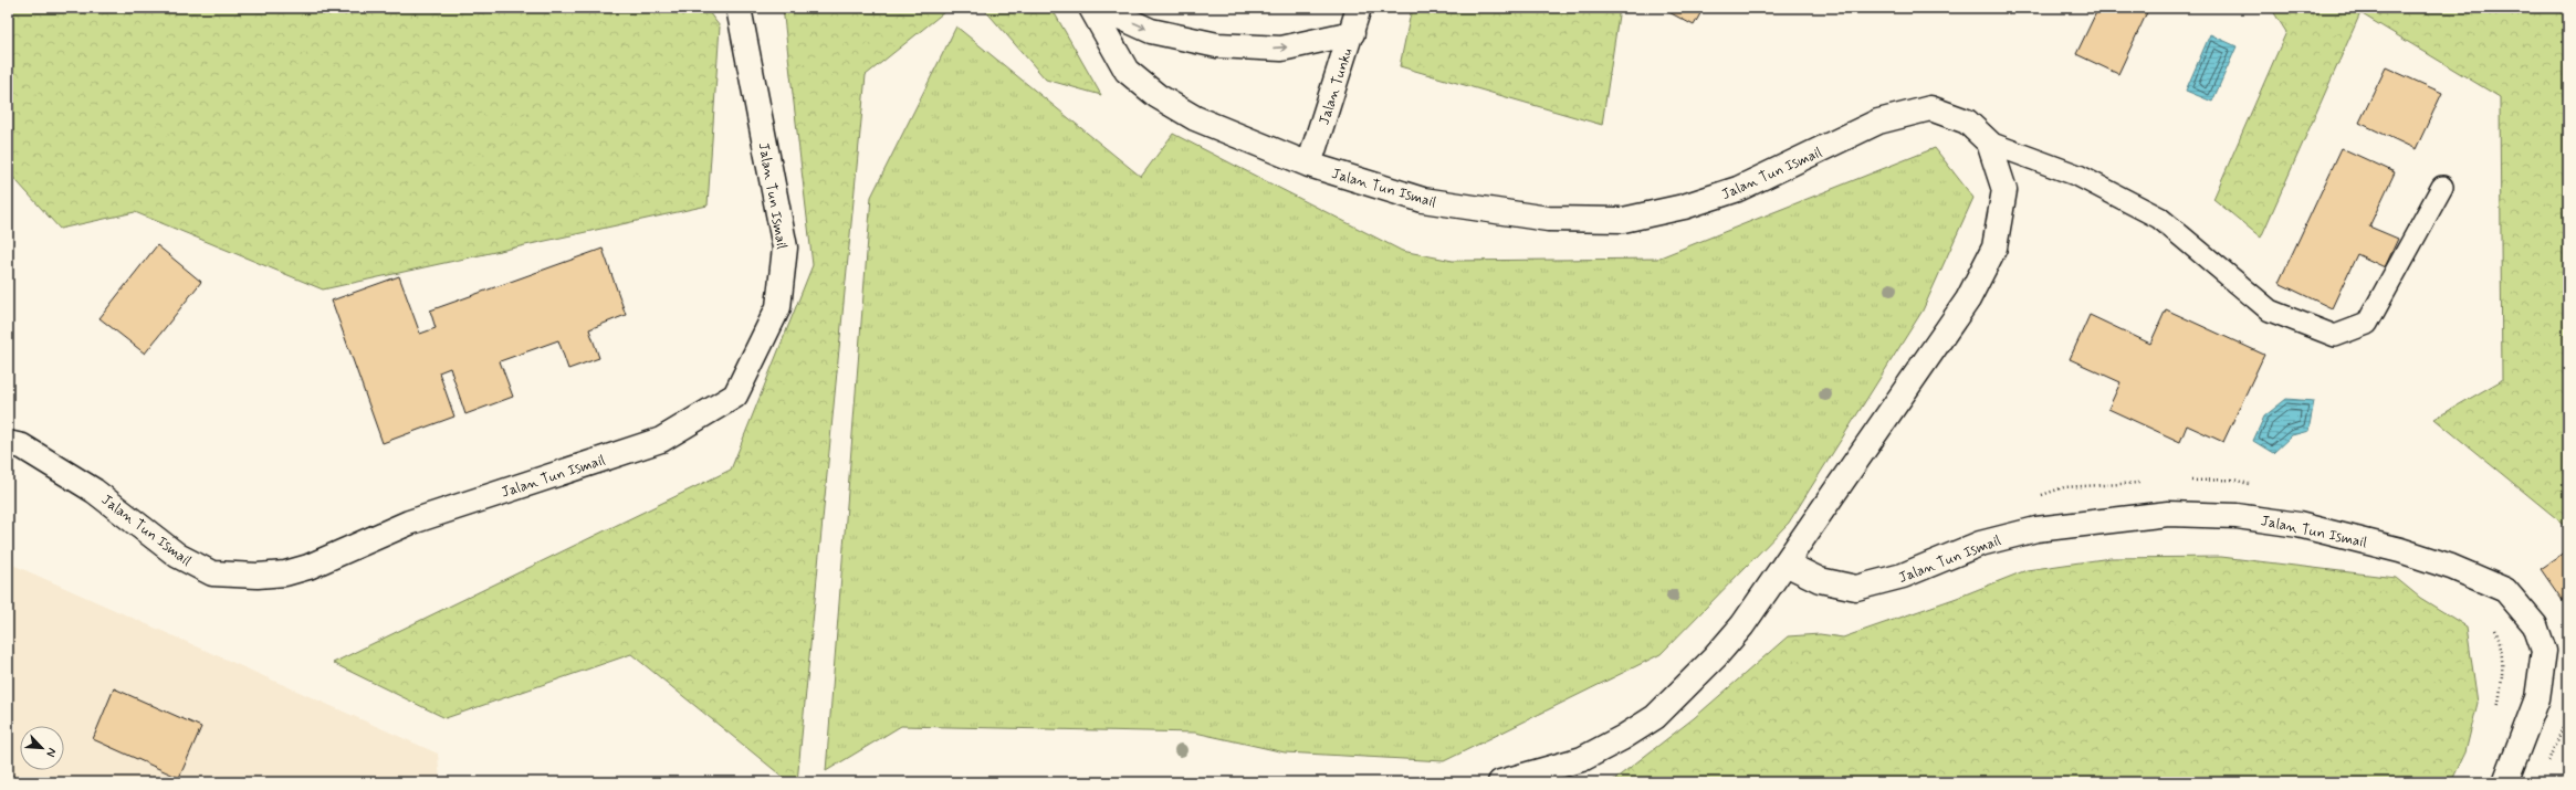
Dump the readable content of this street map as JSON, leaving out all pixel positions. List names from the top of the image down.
{
  "streets": {
    "street": ["Jalan Tunku", "Jalan Tun Ismail"]
  },
  "crossings": [
    ["Jalan Tunku", "Jalan Tun Ismail"]
  ],
  "north": "bottom right"
}
